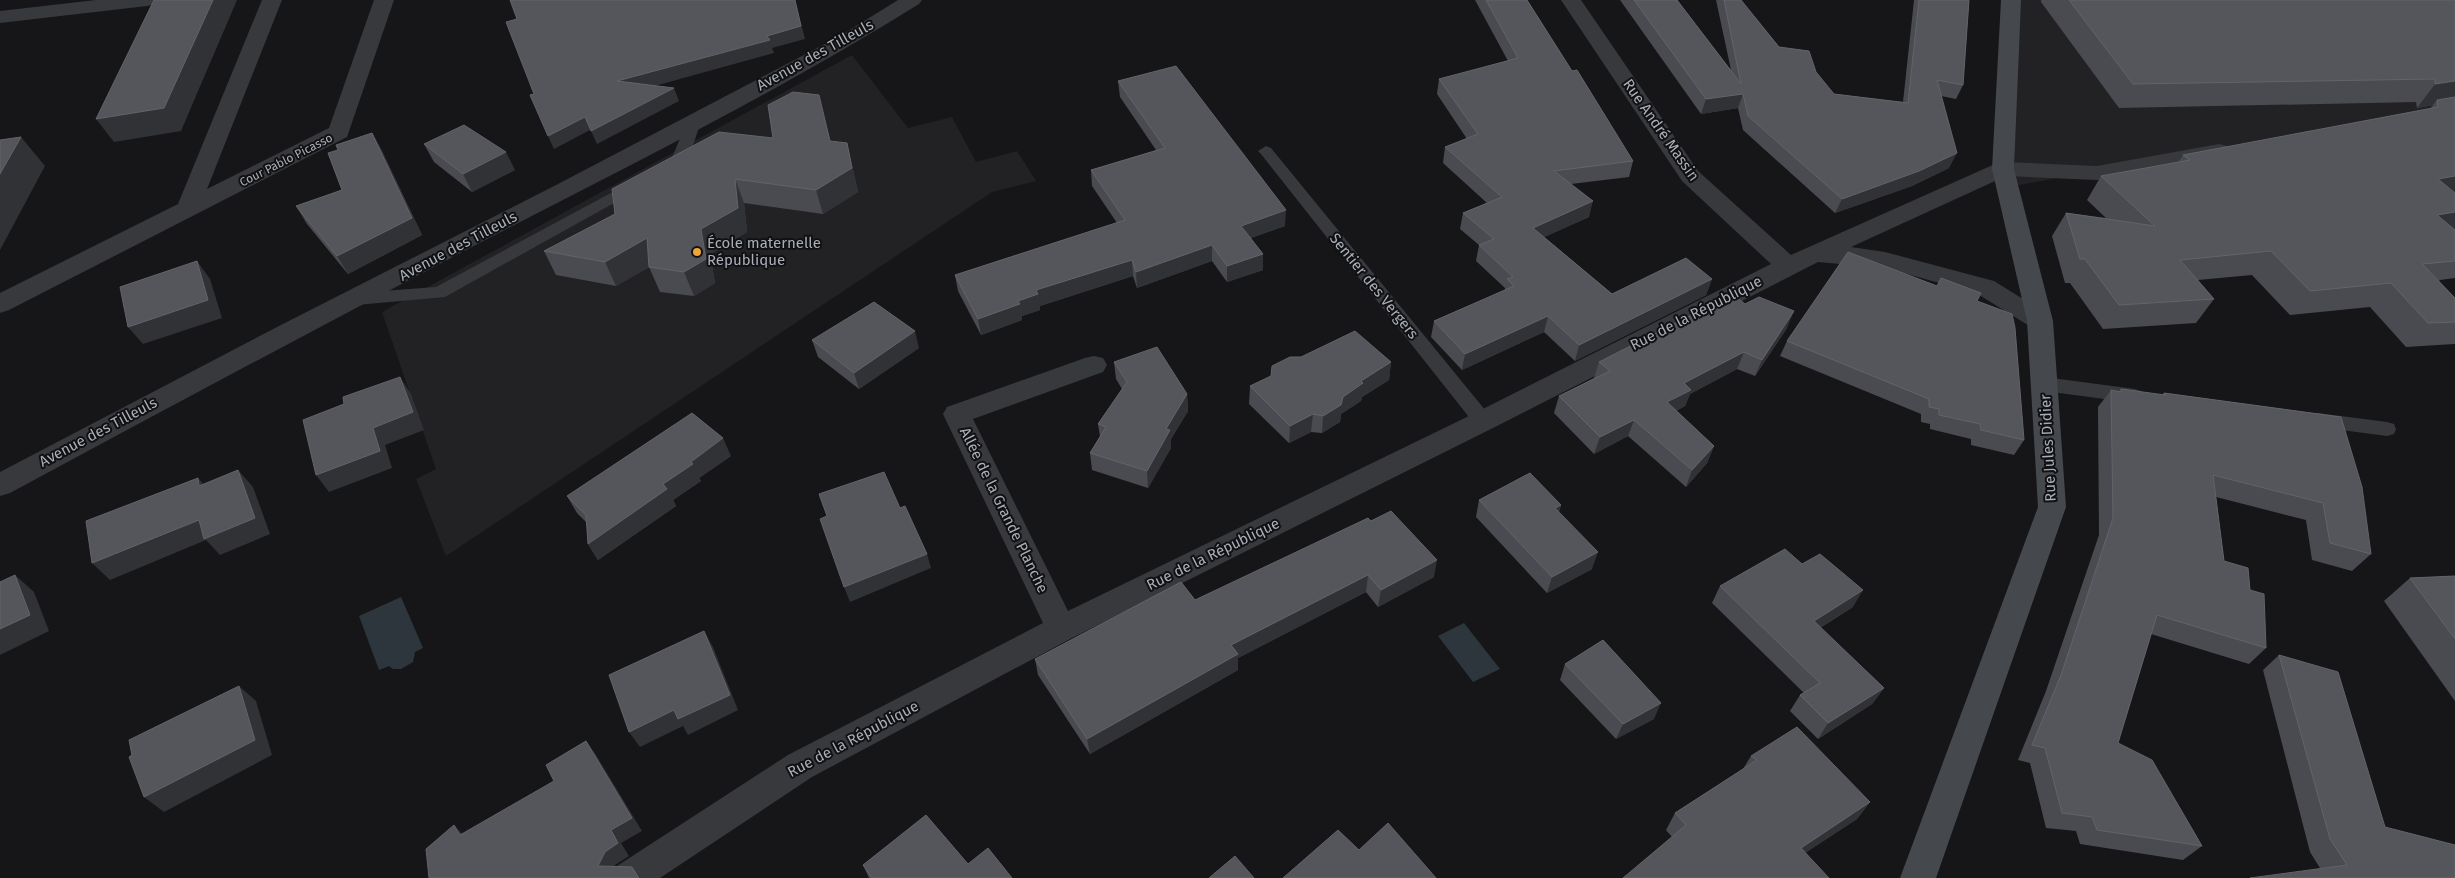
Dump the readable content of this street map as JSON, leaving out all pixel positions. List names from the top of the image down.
{
  "streets": {
    "street": [
      "Avenue des Tilleuls",
      "Rue André Massin",
      "Cour Pablo Picasso",
      "Rue de la République",
      "Rue Jules Didier",
      "Allée de la Grande Planche"
    ],
    "lane": ["Sentier des Vergers"]
  },
  "crossings": [
    ["Rue André Massin", "Rue de la République"],
    ["Sentier des Vergers", "Rue de la République"],
    ["Rue de la République", "Rue Jules Didier"],
    ["Rue de la République", "Allée de la Grande Planche"]
  ],
  "places": ["École maternelle République"]
}
